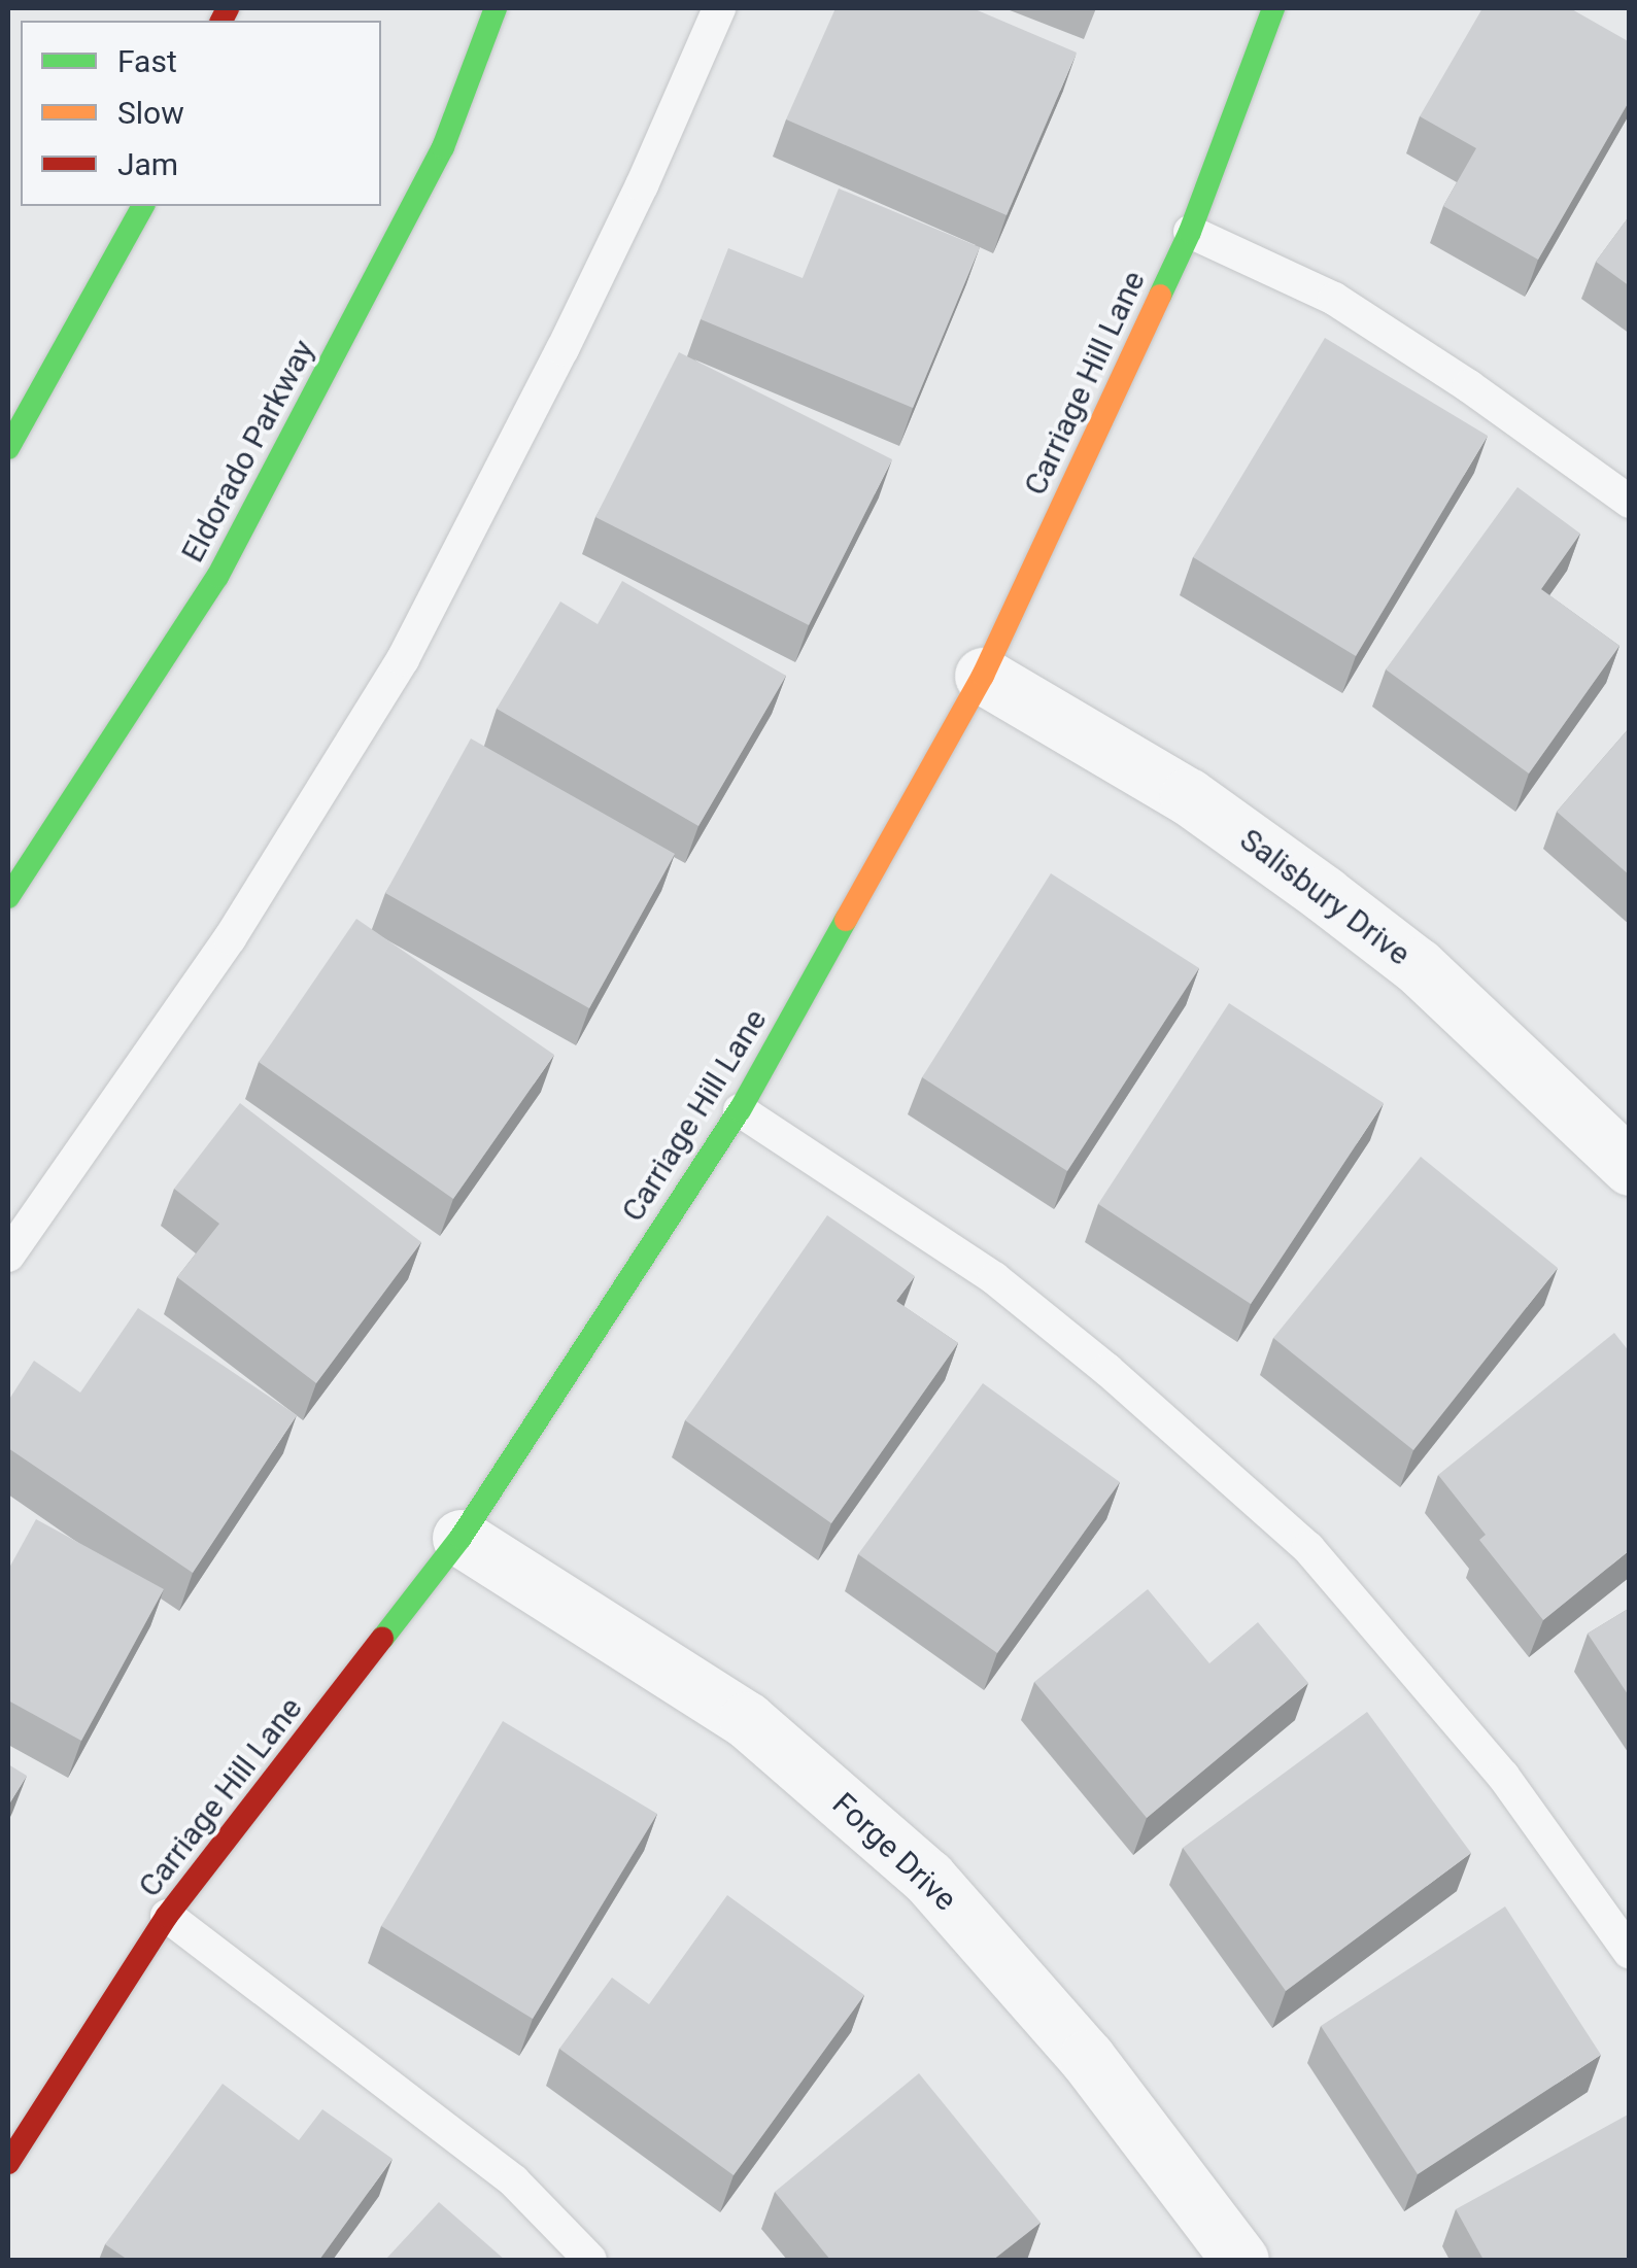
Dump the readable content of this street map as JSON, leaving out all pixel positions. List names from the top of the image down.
{
  "streets": {
    "street": [
      "Carriage Hill Lane",
      "Eldorado Parkway",
      "Salisbury Drive",
      "Forge Drive"
    ]
  },
  "crossings": [
    ["Carriage Hill Lane", "Salisbury Drive"],
    ["Carriage Hill Lane", "Forge Drive"]
  ],
  "legend": ["Fast", "Slow", "Jam"]
}
